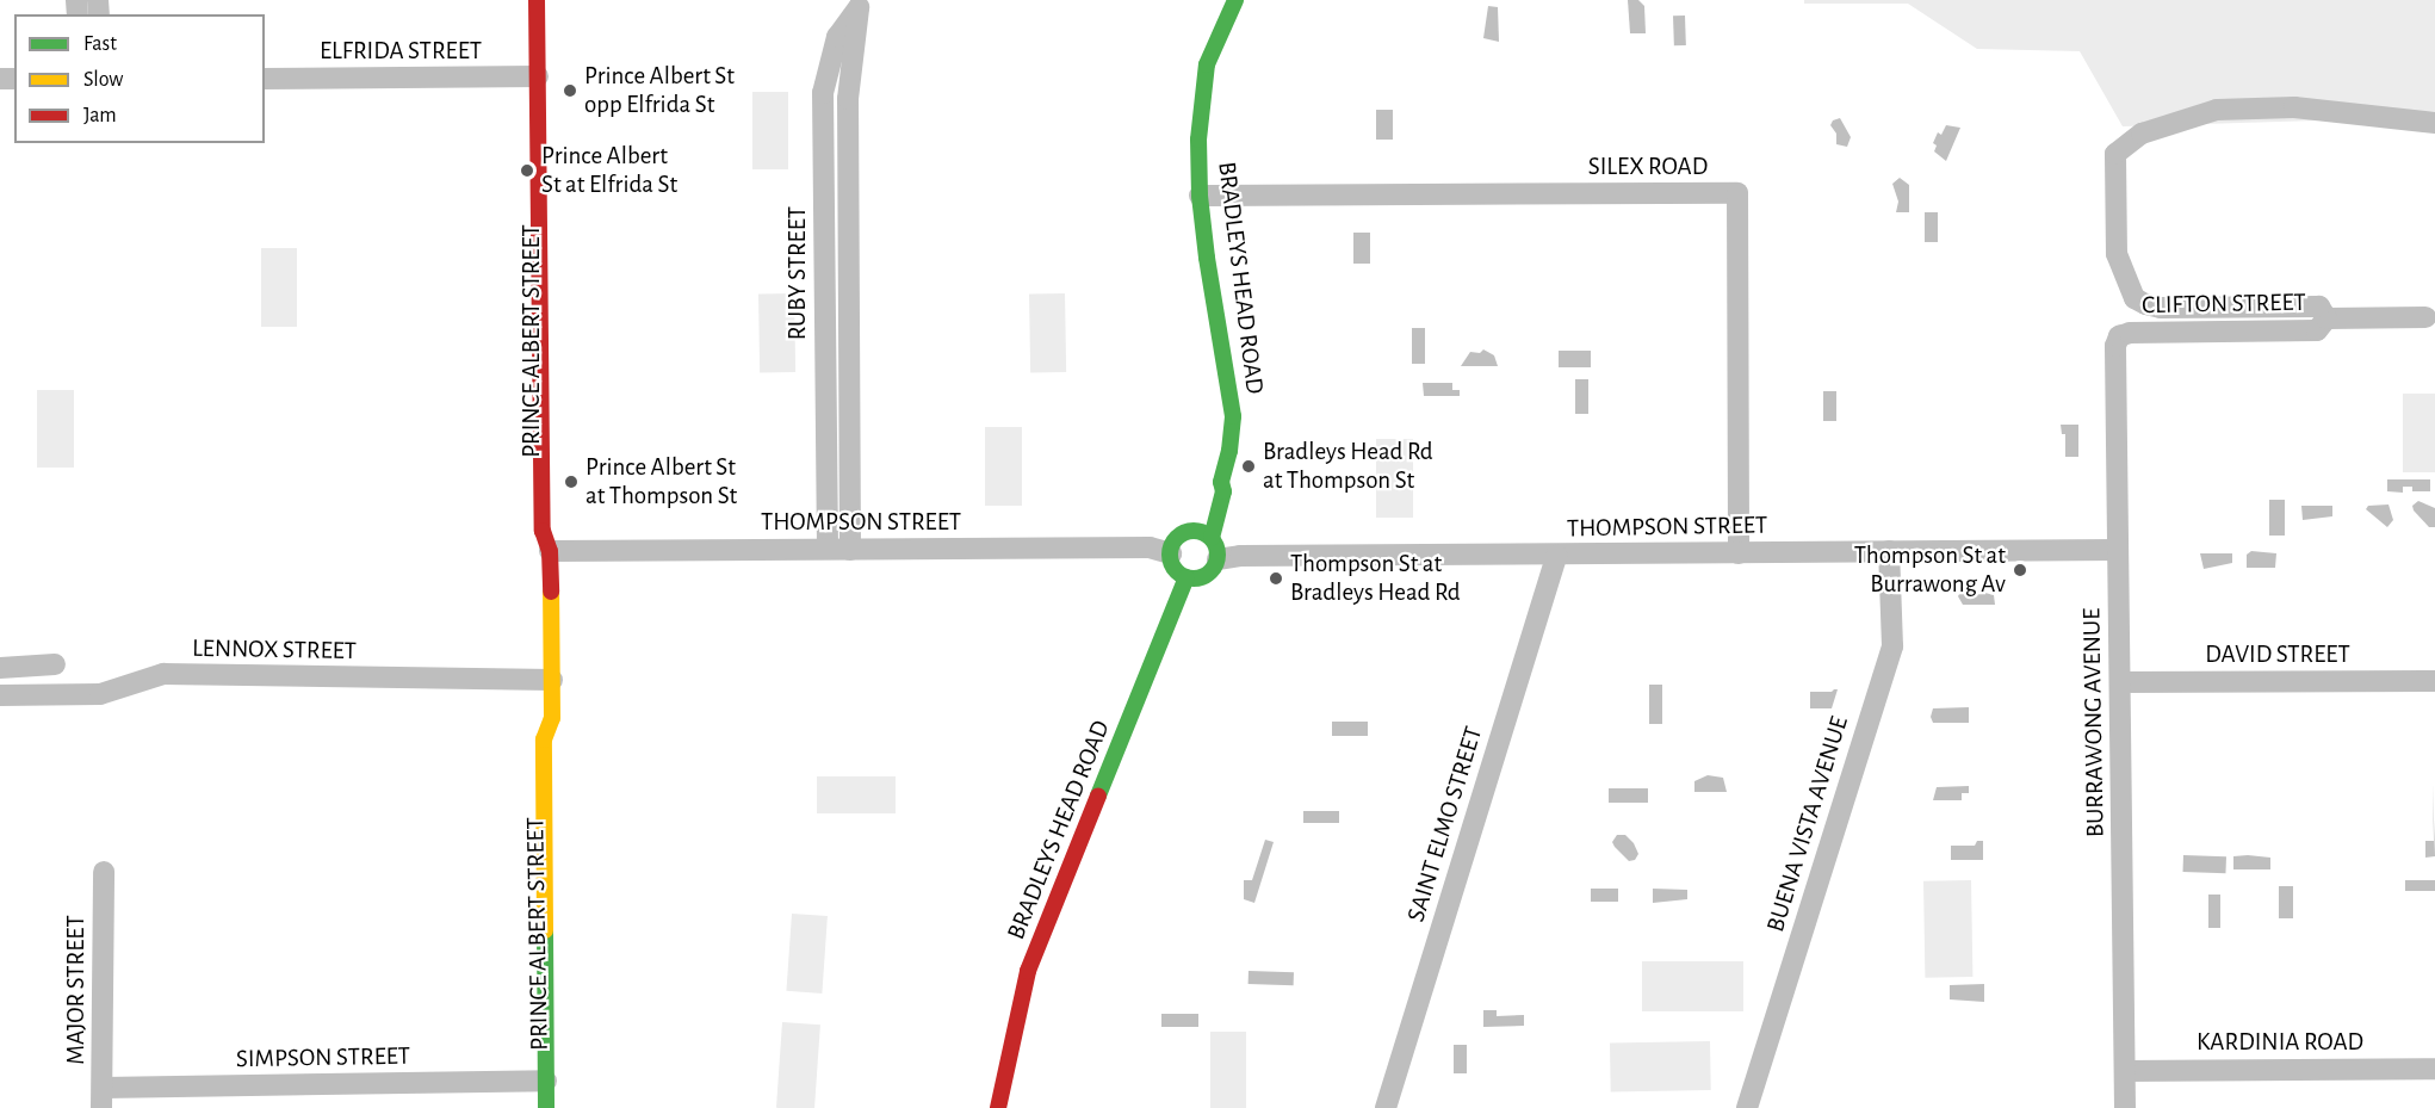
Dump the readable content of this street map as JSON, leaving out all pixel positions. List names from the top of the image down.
{
  "streets": {
    "main road": ["BRADLEYS HEAD ROAD", "PRINCE ALBERT STREET"],
    "street": [
      "ELFRIDA STREET",
      "SILEX ROAD",
      "RUBY STREET",
      "CLIFTON STREET",
      "THOMPSON STREET",
      "LENNOX STREET",
      "DAVID STREET",
      "BURRAWONG AVENUE",
      "SAINT ELMO STREET",
      "BUENA VISTA AVENUE",
      "MAJOR STREET",
      "KARDINIA ROAD",
      "SIMPSON STREET"
    ]
  },
  "crossings": [
    ["ELFRIDA STREET", "PRINCE ALBERT STREET"],
    ["SILEX ROAD", "BRADLEYS HEAD ROAD"],
    ["SILEX ROAD", "THOMPSON STREET"],
    ["RUBY STREET", "THOMPSON STREET"],
    ["BRADLEYS HEAD ROAD", "THOMPSON STREET"],
    ["CLIFTON STREET", "BURRAWONG AVENUE"],
    ["PRINCE ALBERT STREET", "THOMPSON STREET"],
    ["PRINCE ALBERT STREET", "LENNOX STREET"],
    ["PRINCE ALBERT STREET", "SIMPSON STREET"],
    ["THOMPSON STREET", "BURRAWONG AVENUE"],
    ["THOMPSON STREET", "SAINT ELMO STREET"],
    ["THOMPSON STREET", "BUENA VISTA AVENUE"],
    ["DAVID STREET", "BURRAWONG AVENUE"],
    ["BURRAWONG AVENUE", "KARDINIA ROAD"],
    ["MAJOR STREET", "SIMPSON STREET"]
  ],
  "places": [
    "Prince Albert St opp Elfrida St",
    "Prince Albert St at Elfrida St",
    "Bradleys Head Rd at Thompson St",
    "Prince Albert St at Thompson St",
    "Thompson St at Burrawong Av",
    "Thompson St at Bradleys Head Rd"
  ],
  "legend": ["Fast", "Slow", "Jam"]
}
